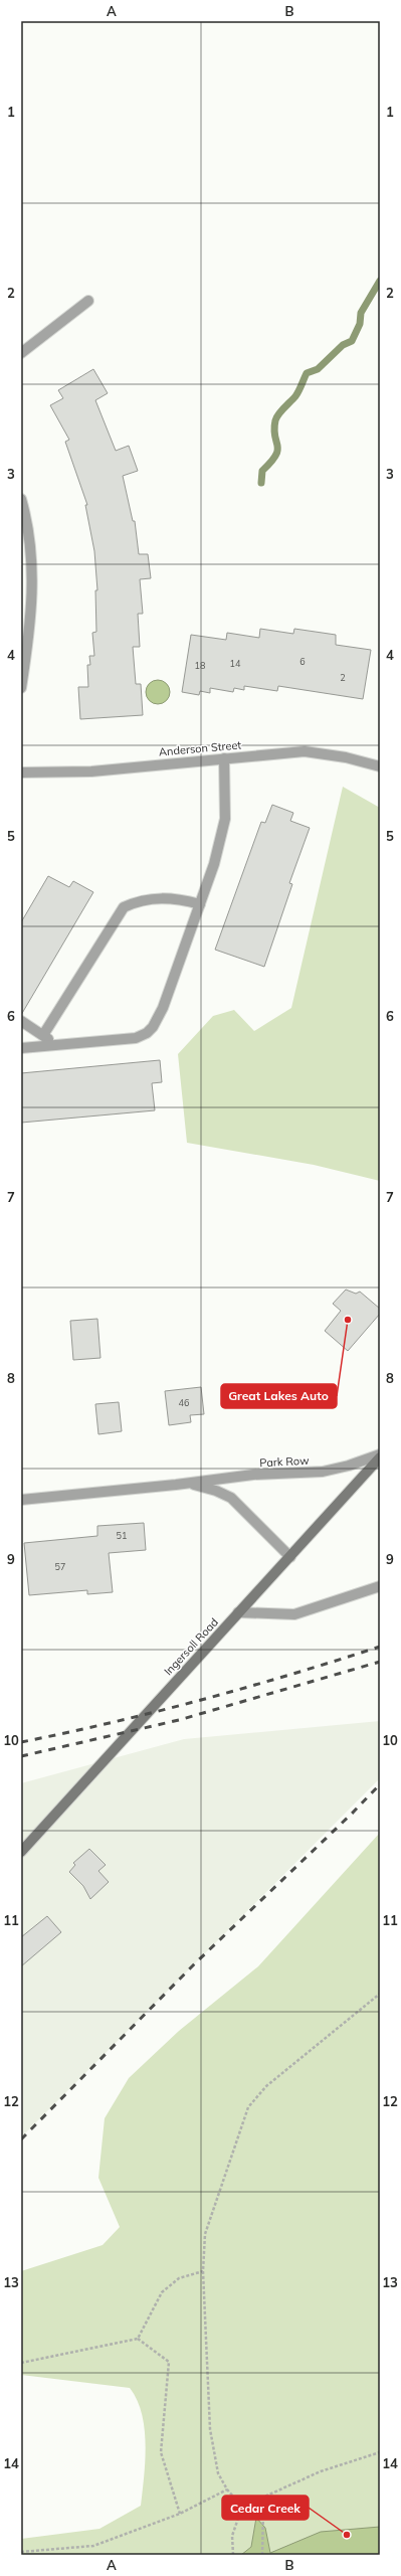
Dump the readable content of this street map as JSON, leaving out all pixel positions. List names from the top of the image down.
{
  "streets": {
    "main road": ["Ingersoll Road"],
    "street": ["Anderson Street", "Park Row"]
  },
  "crossings": [
    ["Park Row", "Ingersoll Road"]
  ],
  "places": ["Great Lakes Auto", "Cedar Creek"],
  "house_numbers": [
    "6",
    "14",
    "18",
    "2",
    "46",
    "51",
    "57"
  ],
  "grid": {
    "columns": ["A", "B"],
    "rows": [
      "1",
      "2",
      "3",
      "4",
      "5",
      "6",
      "7",
      "8",
      "9",
      "10",
      "11",
      "12",
      "13",
      "14"
    ]
  }
}
